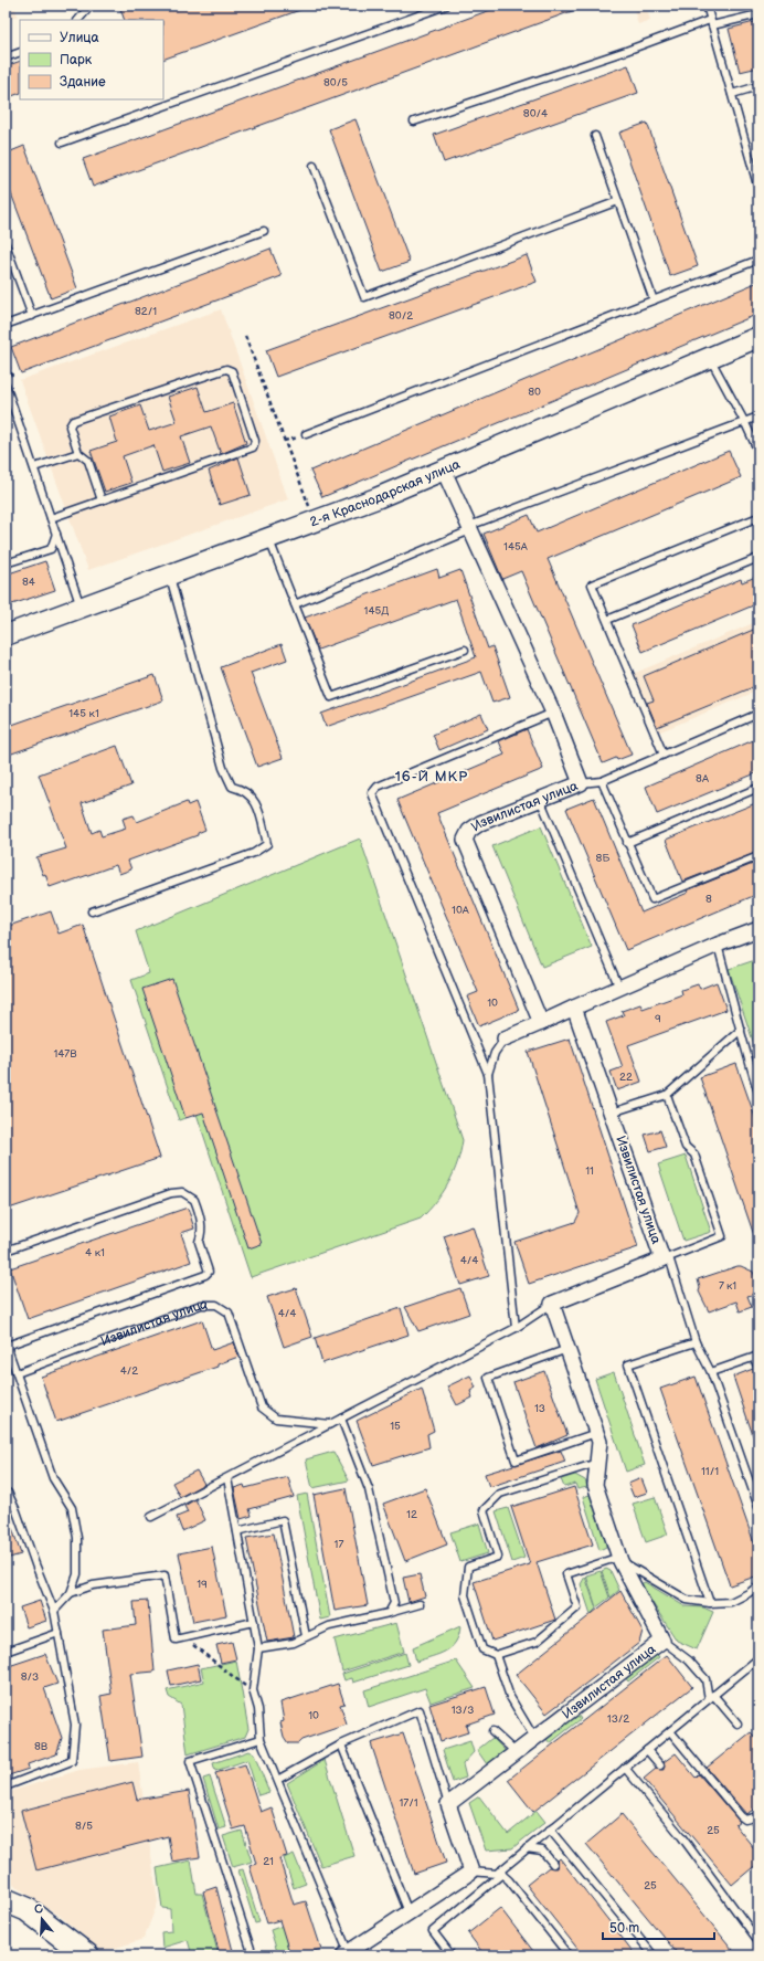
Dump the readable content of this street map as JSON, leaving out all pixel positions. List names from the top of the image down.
{
  "streets": {
    "street": ["2-я Краснодарская улица", "Извилистая улица"]
  },
  "crossings": [
    ["2-я Краснодарская улица", "Извилистая улица"]
  ],
  "districts": ["16-Й МКР"],
  "house_numbers": [
    "80/5",
    "80/4",
    "82/1",
    "80/2",
    "80",
    "145А",
    "84",
    "145Д",
    "145 к1",
    "8А",
    "8Б",
    "8",
    "10А",
    "10",
    "9",
    "147В",
    "22",
    "11",
    "4 к1",
    "4/4",
    "7 к1",
    "4/4",
    "4/2",
    "13",
    "15",
    "11/1",
    "12",
    "17",
    "19",
    "8/3",
    "13/3",
    "10",
    "13/2",
    "8В",
    "17/1",
    "8/5",
    "25",
    "21",
    "25"
  ],
  "legend": ["Улица", "Парк", "Здание"],
  "scale_bar": "50 m",
  "north": "top"
}
